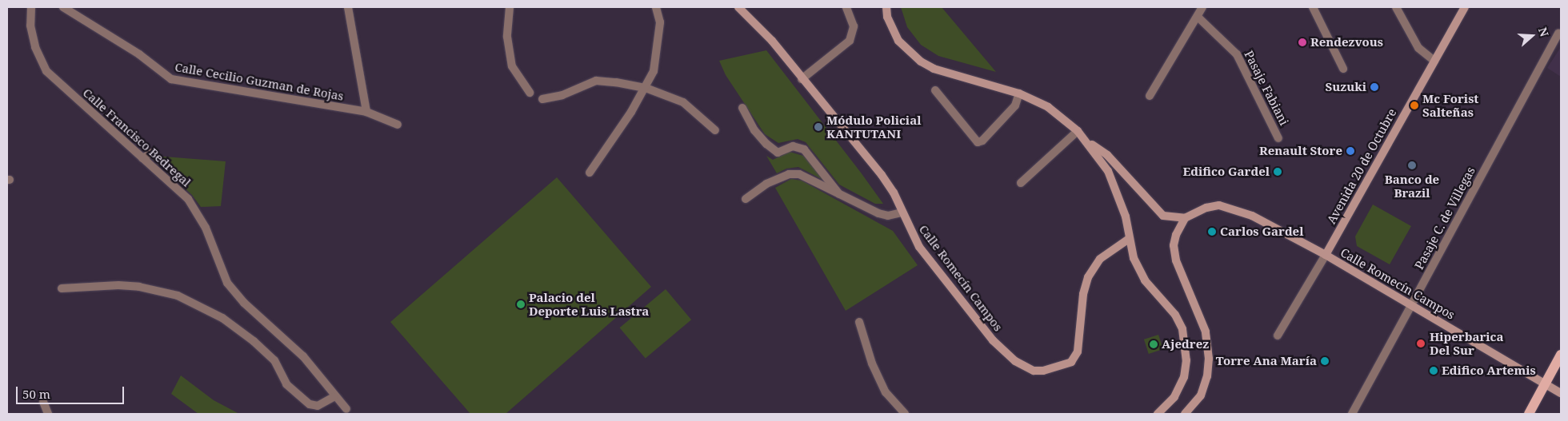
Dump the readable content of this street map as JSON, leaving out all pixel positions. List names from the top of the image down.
{
  "streets": {
    "main road": ["Avenida 20 de Octubre", "Calle Romecín Campos"],
    "street": [
      "Calle Cecilio Guzman de Rojas",
      "Pasaje Fabiani",
      "Calle Francisco Bedregal",
      "Pasaje C. de Villegas"
    ]
  },
  "crossings": [
    ["Avenida 20 de Octubre", "Calle Romecín Campos"],
    ["Pasaje C. de Villegas", "Calle Romecín Campos"]
  ],
  "places": [
    "Rendezvous",
    "Suzuki",
    "Mc Forist Salteñas",
    "Módulo Policial KANTUTANI",
    "Renault Store",
    "Banco de Brazil",
    "Edifico Gardel",
    "Carlos Gardel",
    "Palacio del Deporte Luis Lastra",
    "Hiperbarica Del Sur",
    "Ajedrez",
    "Torre Ana María",
    "Edifico Artemis"
  ],
  "scale_bar": "50 m",
  "north": "right"
}
